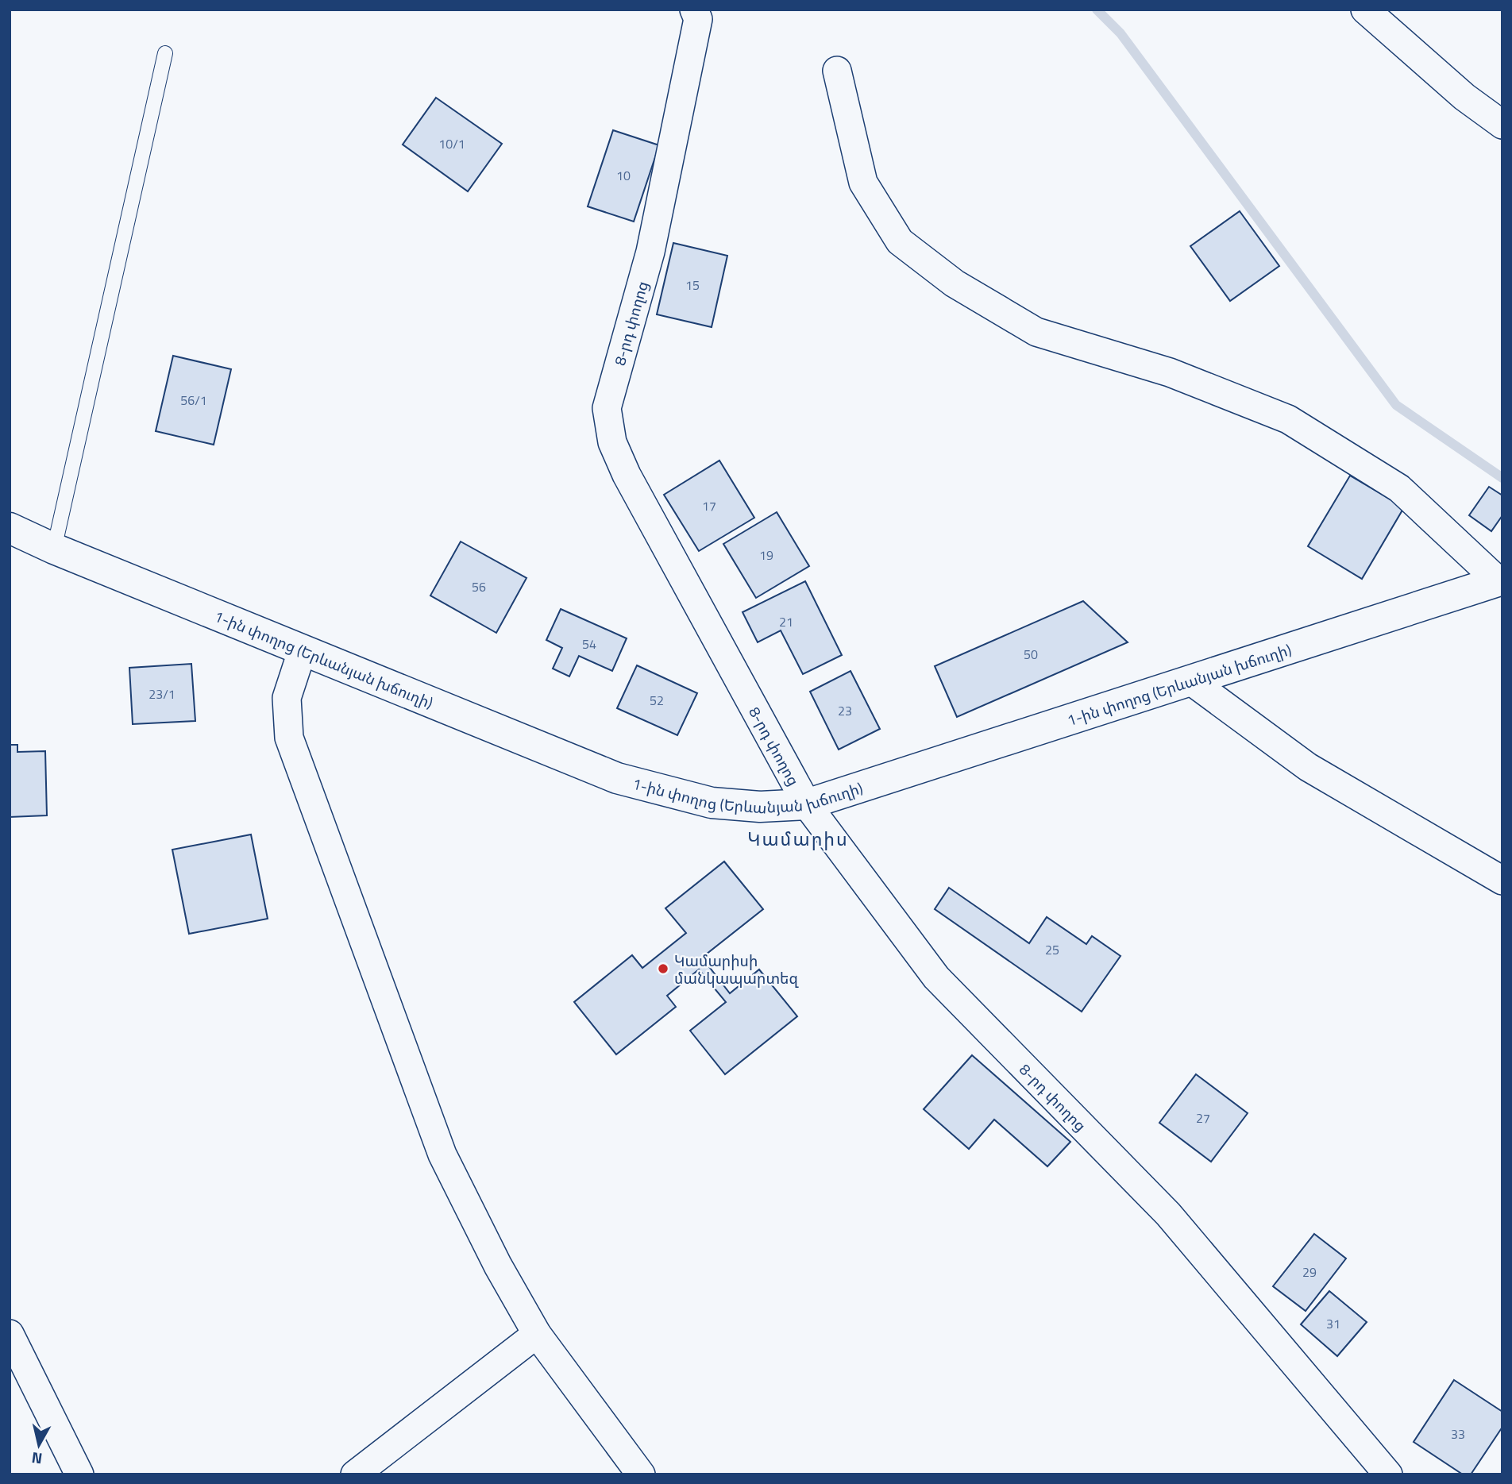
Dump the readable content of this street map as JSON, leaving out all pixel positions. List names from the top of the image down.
{
  "streets": {
    "main road": ["1-ին փողոց (Երևանյան խճուղի)"],
    "street": ["8-րդ փողոց"]
  },
  "crossings": [
    ["8-րդ փողոց", "1-ին փողոց (Երևանյան խճուղի)"]
  ],
  "districts": ["Կամարիս"],
  "places": ["Կամարիսի մանկապարտեզ"],
  "house_numbers": [
    "10/1",
    "10",
    "15",
    "56/1",
    "17",
    "19",
    "56",
    "21",
    "54",
    "50",
    "23/1",
    "52",
    "23",
    "25",
    "27",
    "29",
    "31",
    "33"
  ],
  "north": "bottom"
}
